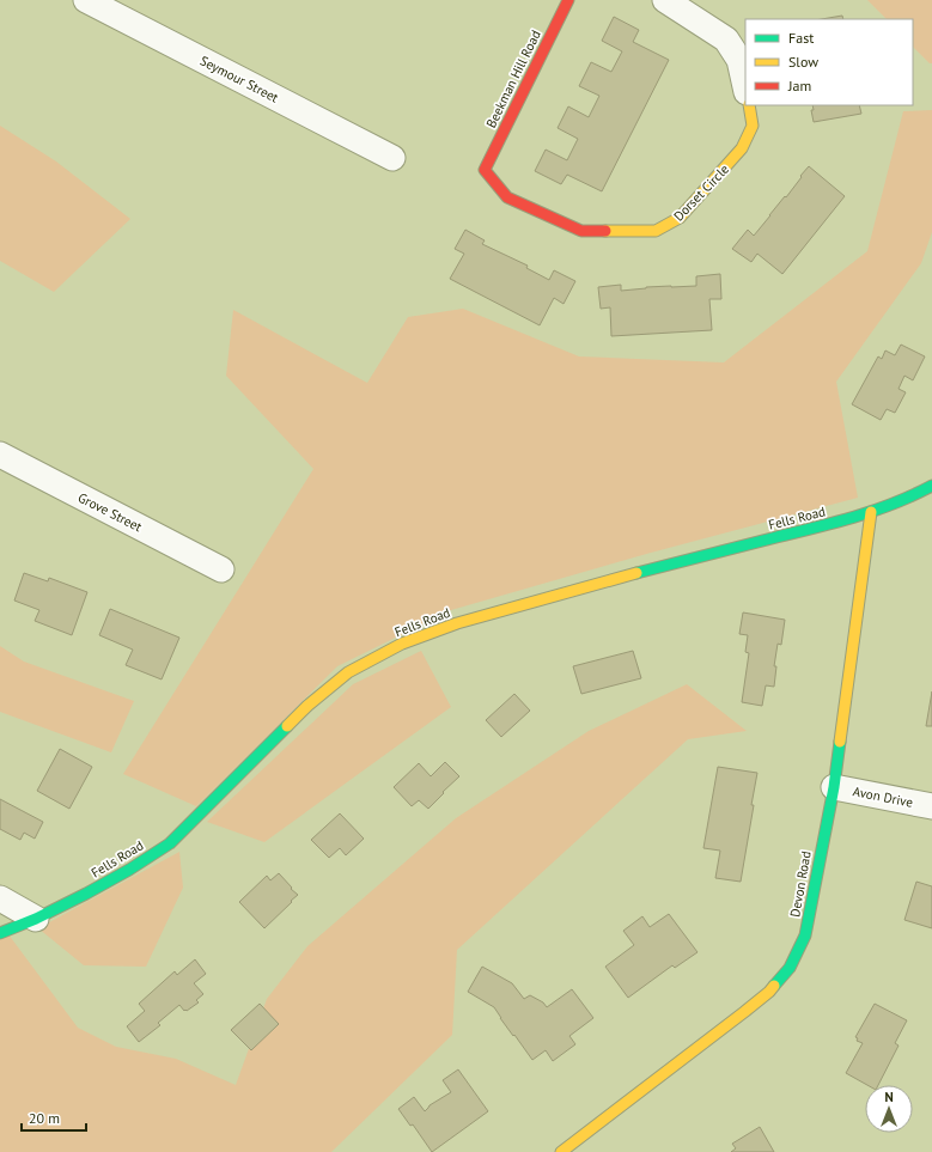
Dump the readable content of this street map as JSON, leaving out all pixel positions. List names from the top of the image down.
{
  "streets": {
    "street": [
      "Seymour Street",
      "Beekman Hill Road",
      "Dorset Circle",
      "Grove Street",
      "Fells Road",
      "Avon Drive",
      "Devon Road"
    ]
  },
  "crossings": [
    ["Beekman Hill Road", "Dorset Circle"],
    ["Fells Road", "Devon Road"],
    ["Avon Drive", "Devon Road"]
  ],
  "legend": ["Fast", "Slow", "Jam"],
  "scale_bar": "20 m",
  "north": "top"
}
